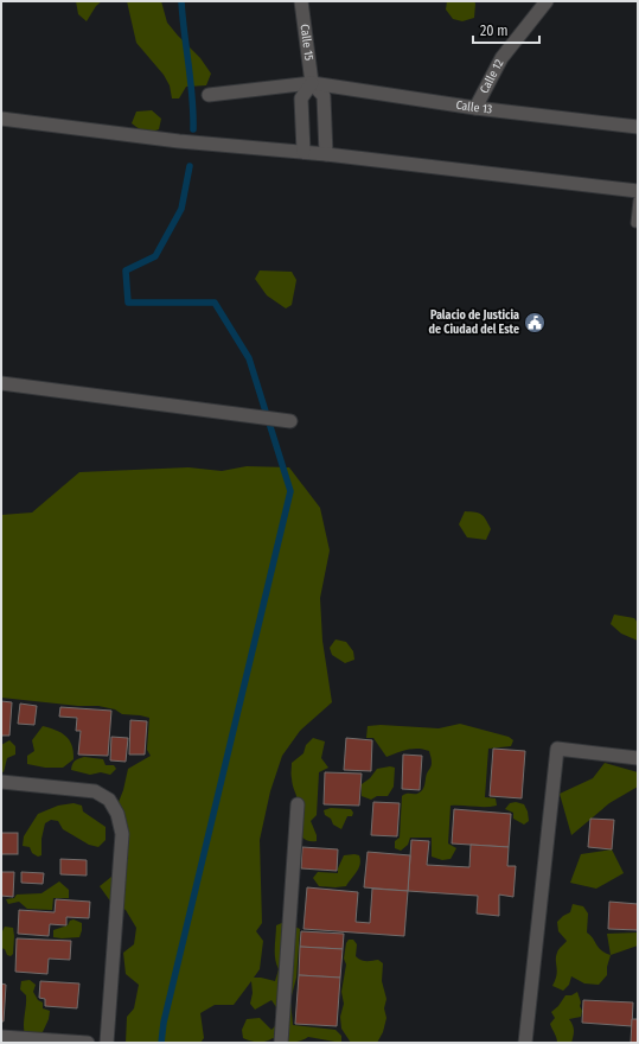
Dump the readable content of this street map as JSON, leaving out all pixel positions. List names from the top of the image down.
{
  "streets": {
    "street": ["Calle 15", "Calle 12", "Calle 13"]
  },
  "crossings": [
    ["Calle 15", "Calle 13"],
    ["Calle 12", "Calle 13"]
  ],
  "places": {
    "public building": ["Palacio de Justicia de Ciudad del Este"]
  },
  "scale_bar": "20 m"
}
